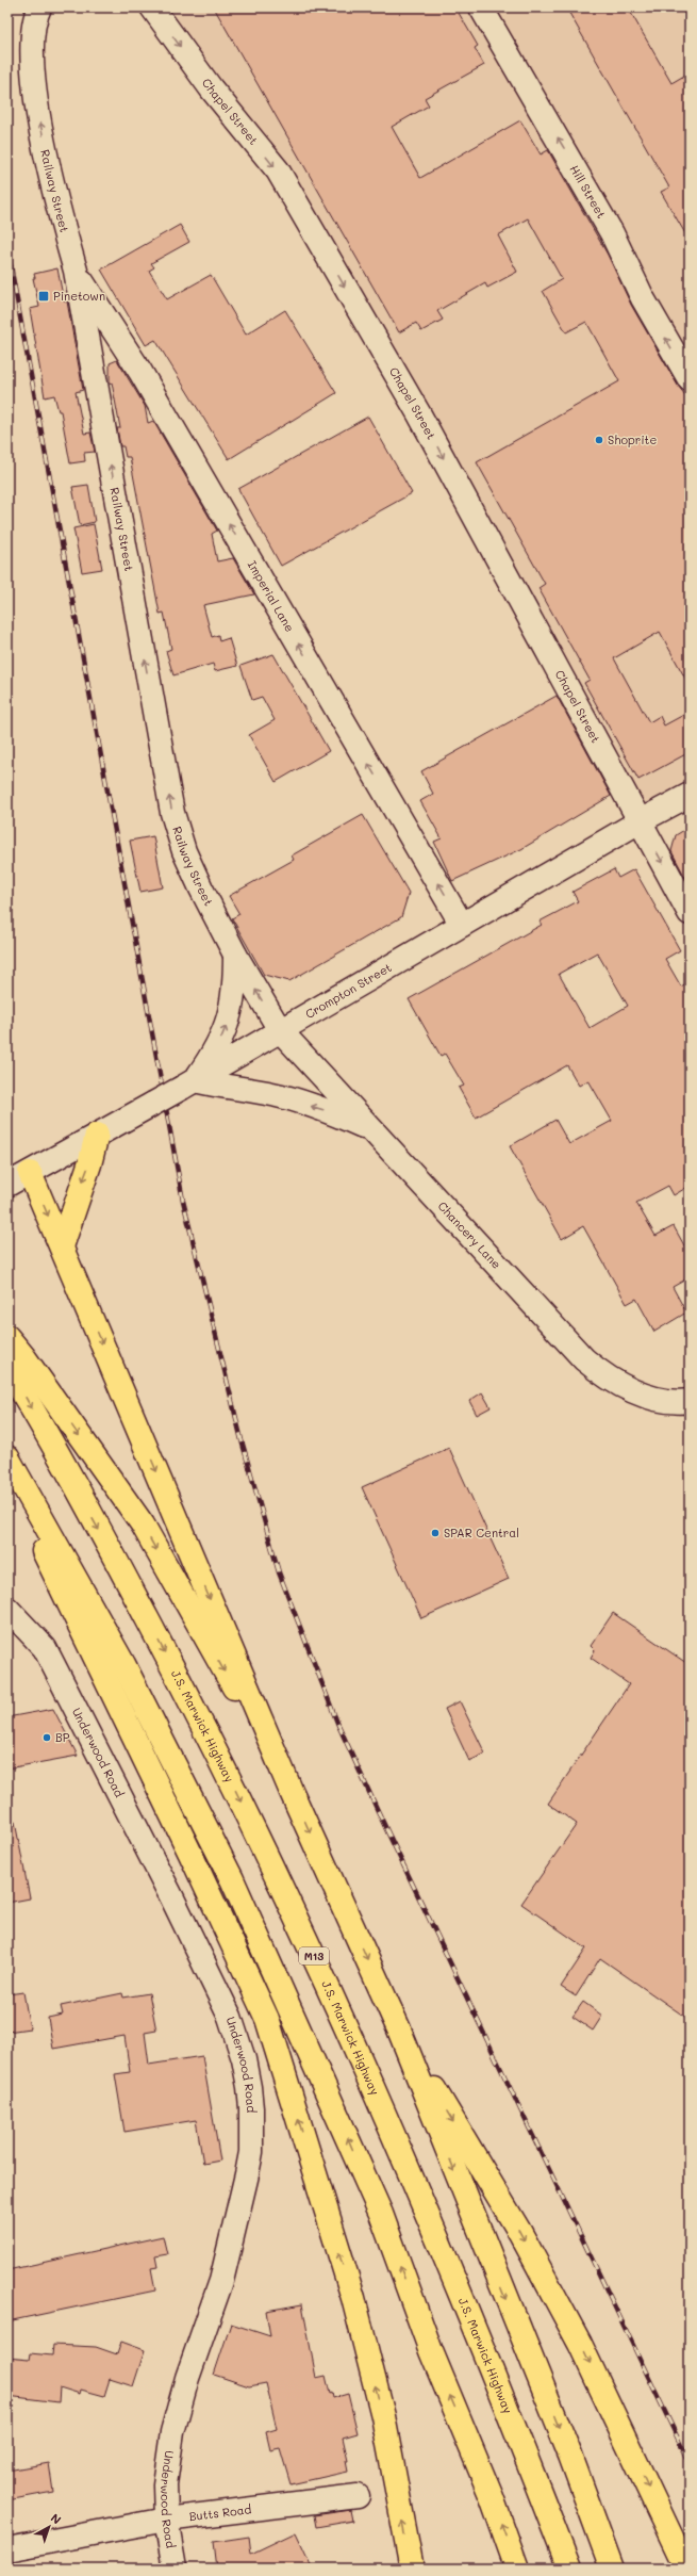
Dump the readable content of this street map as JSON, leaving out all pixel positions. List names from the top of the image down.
{
  "streets": {
    "highway": ["J.S. Marwick Highway", "M13"],
    "street": [
      "Chapel Street",
      "Railway Street",
      "Hill Street",
      "Imperial Lane",
      "Crompton Street",
      "Chancery Lane",
      "Underwood Road",
      "Butts Road"
    ]
  },
  "crossings": [
    ["Chapel Street", "Crompton Street"],
    ["Railway Street", "Imperial Lane"],
    ["Railway Street", "Crompton Street"],
    ["Railway Street", "Chancery Lane"],
    ["Imperial Lane", "Crompton Street"],
    ["Crompton Street", "Chancery Lane"],
    ["Underwood Road", "Butts Road"]
  ],
  "one_way": [
    "Chapel Street",
    "Railway Street",
    "Hill Street",
    "Imperial Lane"
  ],
  "places": {
    "transit": ["Pinetown"],
    "other": ["Shoprite", "SPAR Central", "BP"]
  },
  "north": "top right"
}
